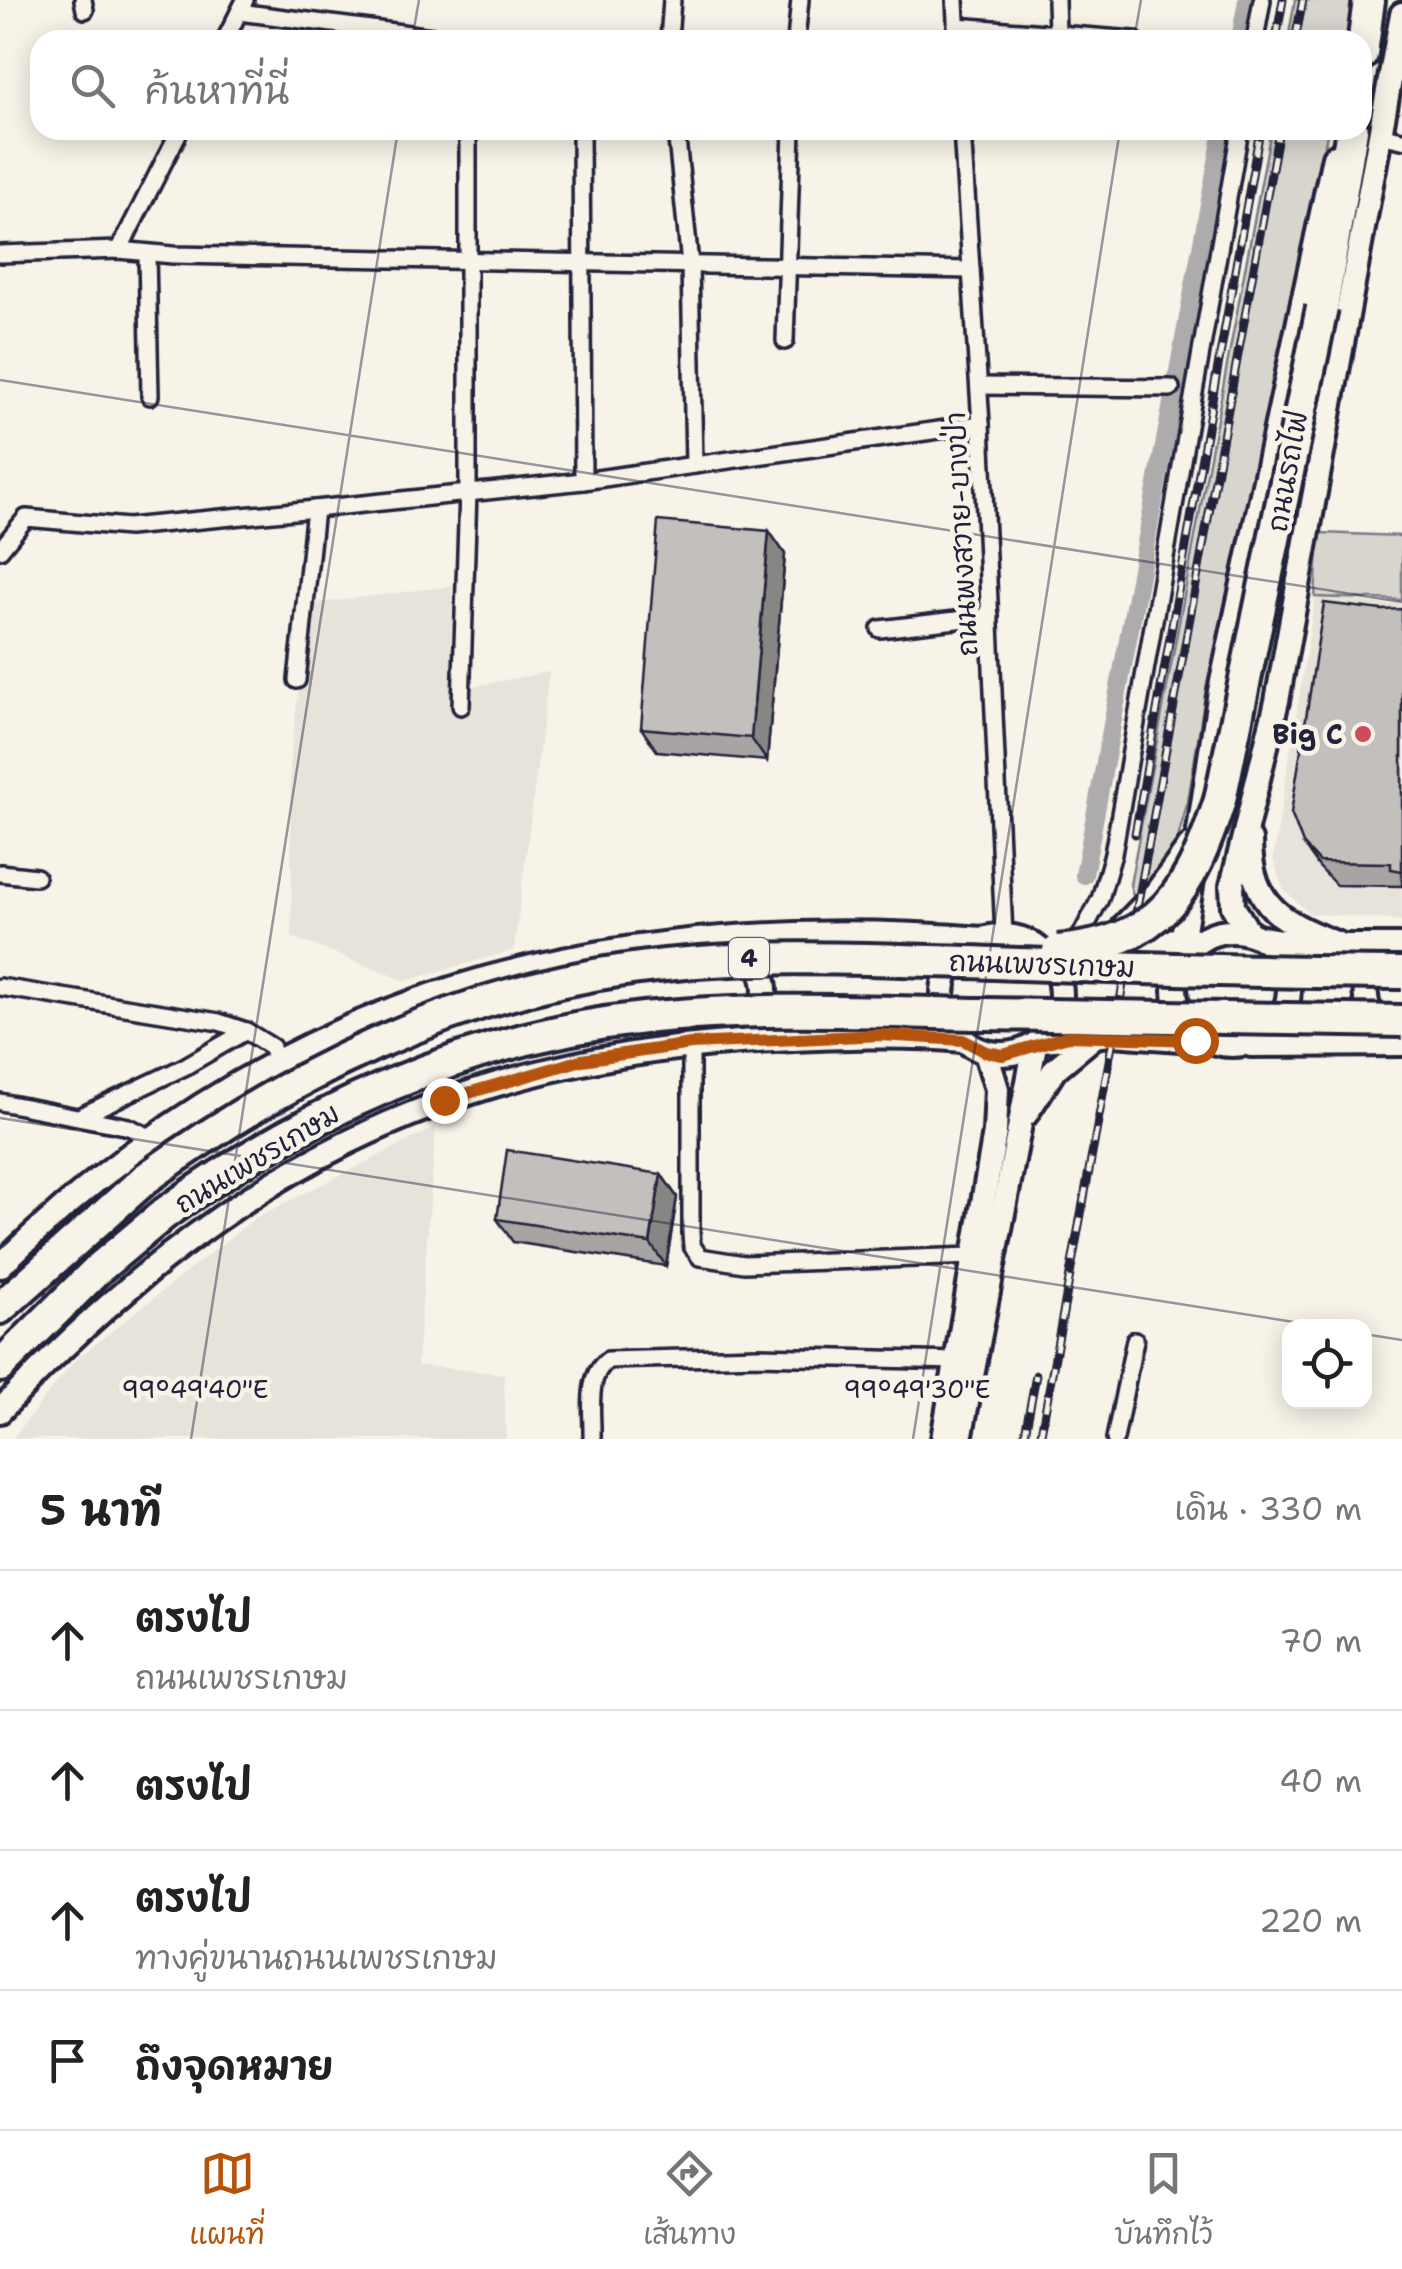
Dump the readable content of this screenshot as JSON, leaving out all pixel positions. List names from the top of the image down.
{
  "streets": {
    "highway": ["4", "ถนนเพชรเกษม"],
    "main road": ["ถนนรถไฟ"],
    "street": ["ถนนพงสวาย-บางป่า"]
  },
  "crossings": [
    ["ถนนรถไฟ", "ถนนเพชรเกษม"],
    ["ถนนพงสวาย-บางป่า", "4"],
    ["ถนนพงสวาย-บางป่า", "ถนนเพชรเกษม"],
    ["4", "ถนนเพชรเกษม"]
  ],
  "places": ["Big C"],
  "page": {
    "search": "ค้นหาที่นี่",
    "heading": ["5 นาที", "เดิน · 330 m"],
    "list": [
      ["ตรงไป", "ถนนเพชรเกษม", "70 m"],
      ["ตรงไป", "40 m"],
      ["ตรงไป", "ทางคู่ขนานถนนเพชรเกษม", "220 m"],
      "ถึงจุดหมาย"
    ],
    "nav": ["แผนที่", "เส้นทาง", "บันทึกไว้"]
  },
  "coordinates": ["99°49'40\"E", "99°49'30\"E"]
}
